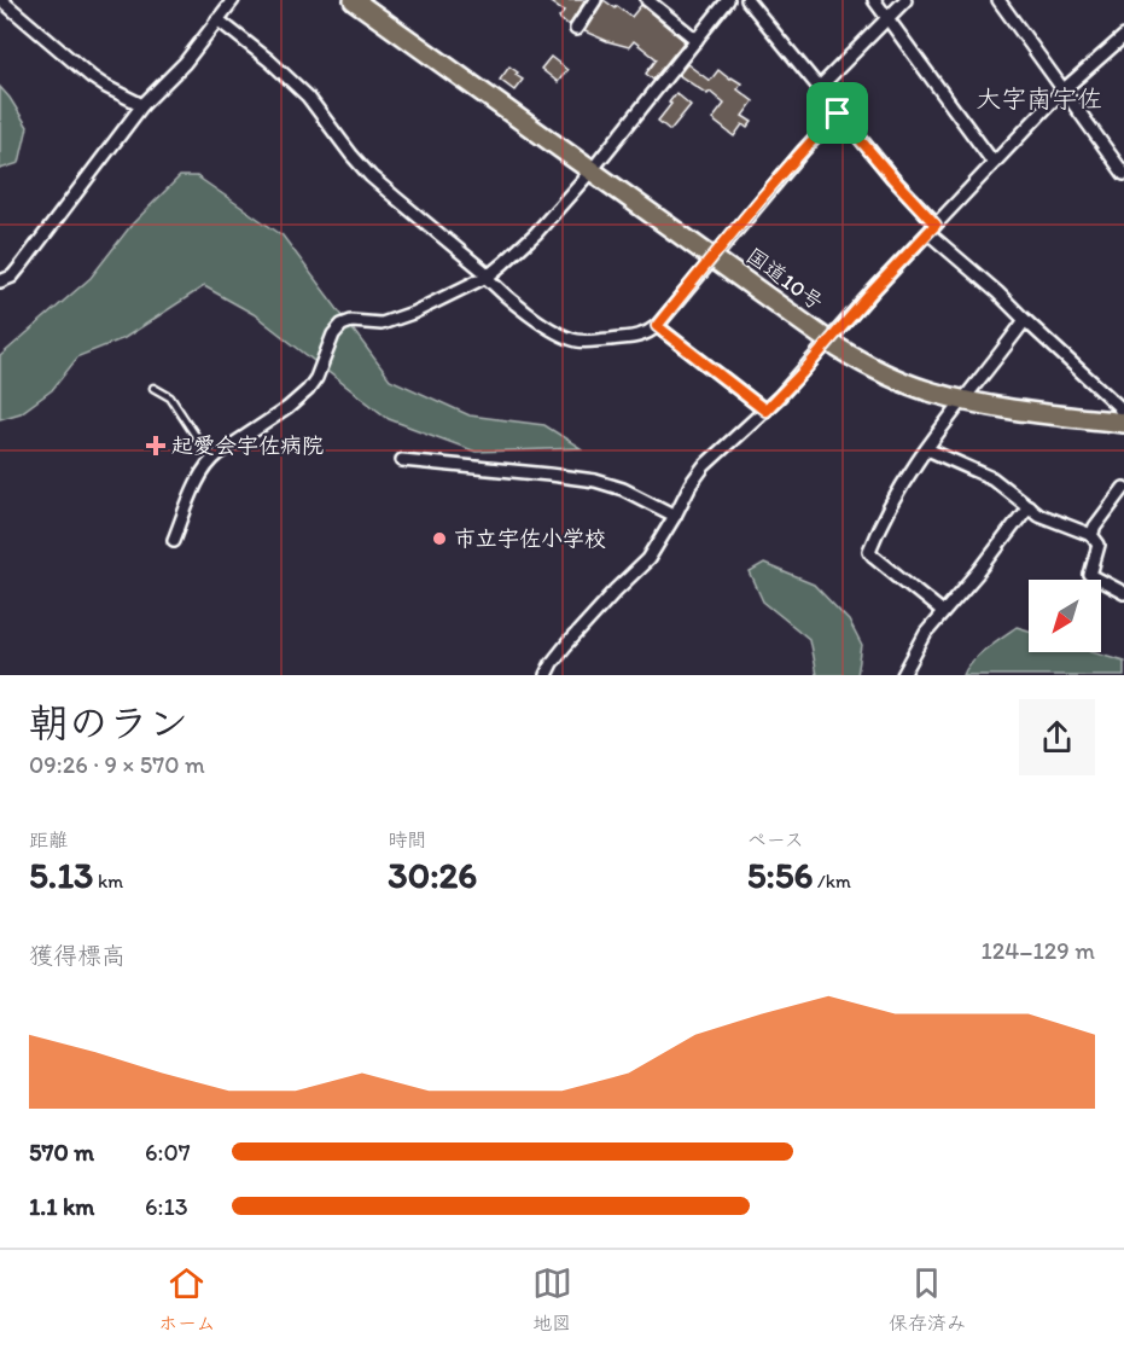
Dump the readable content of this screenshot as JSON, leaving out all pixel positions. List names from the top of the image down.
{
  "streets": {
    "highway": ["国道10号"]
  },
  "districts": ["大字南宇佐"],
  "places": {
    "health": ["起愛会宇佐病院"],
    "other": ["市立宇佐小学校"]
  },
  "north": "bottom left",
  "page": {
    "heading": ["朝のラン", "09:26 · 9 × 570 m"],
    "stats": [
      ["距離", "5.13 km"],
      ["時間", "30:26"],
      ["ペース", "5:56 /km"]
    ],
    "chart": ["獲得標高", "124–129 m"],
    "list": [
      {
        "name": "570 m",
        "note": "6:07"
      },
      {
        "name": "1.1 km",
        "note": "6:13"
      }
    ],
    "tabs": ["ホーム", "地図", "保存済み"]
  }
}
